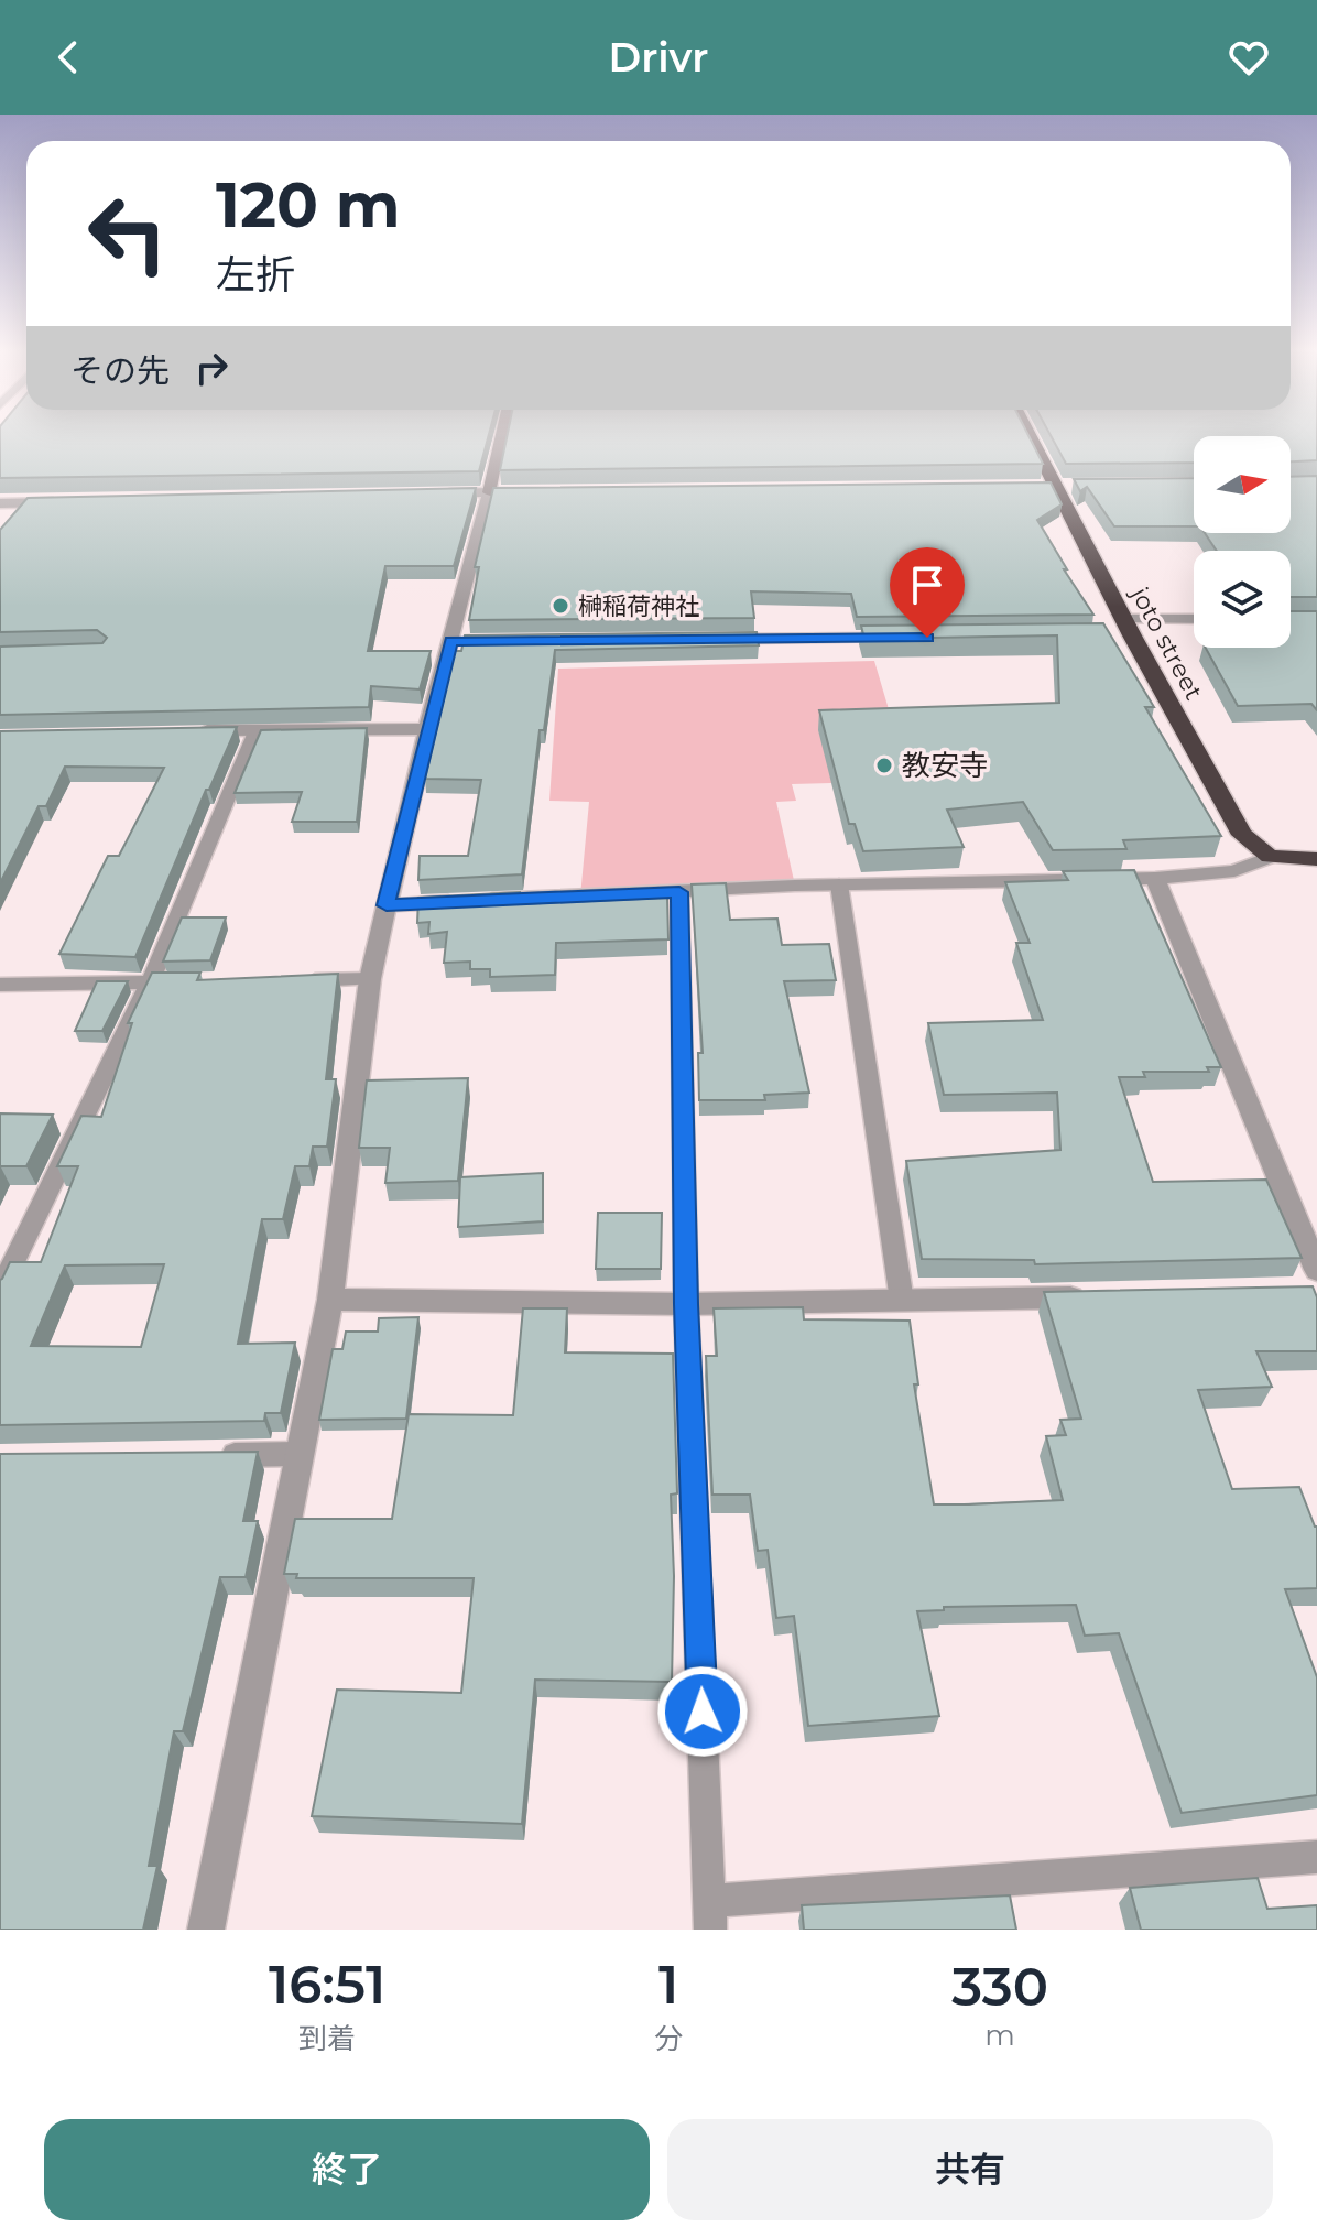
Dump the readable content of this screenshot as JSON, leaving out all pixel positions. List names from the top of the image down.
{
  "streets": {
    "highway": ["joto street"]
  },
  "places": ["榊稲荷神社", "教安寺"],
  "north": "right",
  "page": {
    "header": "Drivr",
    "turn": ["120 m", "左折"],
    "then": "その先",
    "eta": [
      "16:51",
      "到着",
      "1",
      "分",
      "330",
      "m"
    ],
    "buttons": ["終了", "共有"]
  }
}
